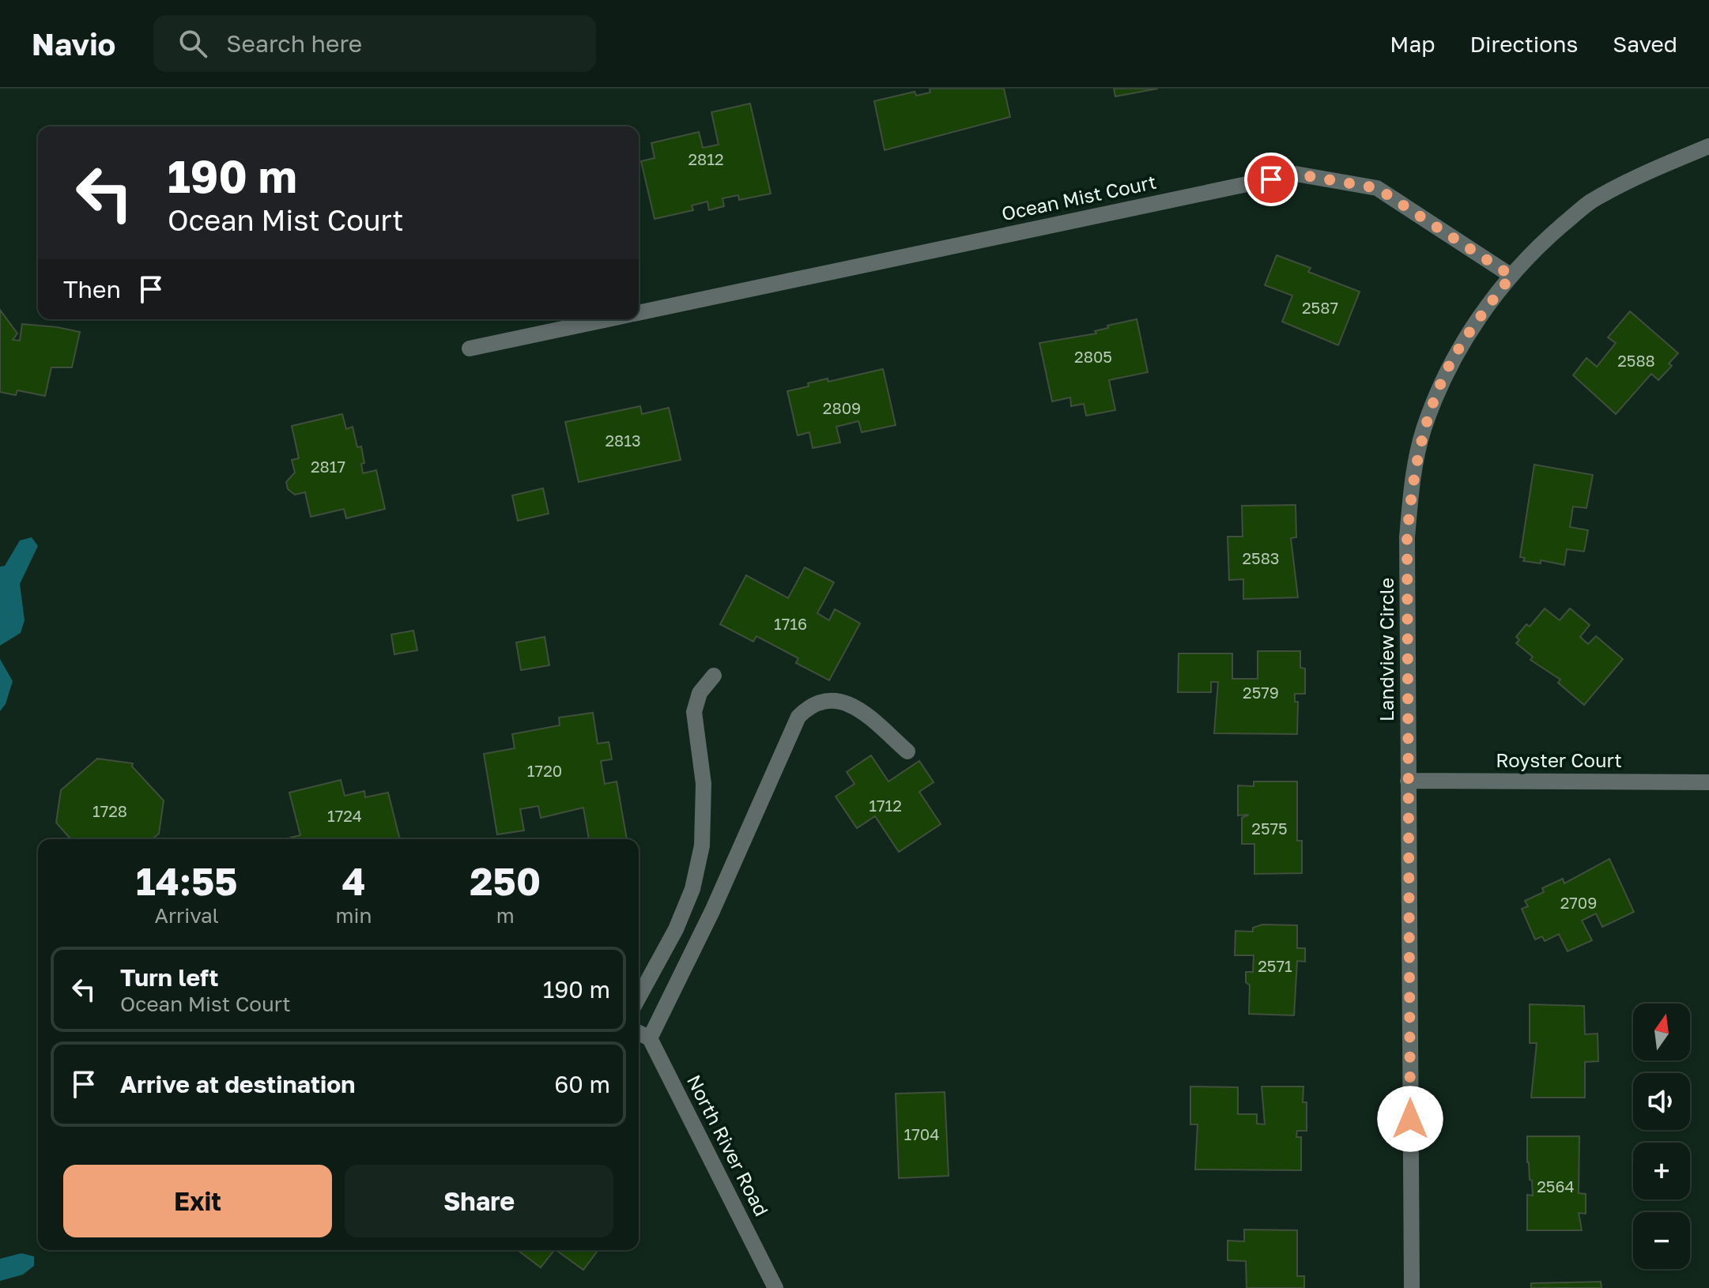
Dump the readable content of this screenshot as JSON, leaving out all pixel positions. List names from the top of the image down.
{
  "streets": {
    "street": [
      "Ocean Mist Court",
      "Landview Circle",
      "Royster Court",
      "North River Road"
    ]
  },
  "crossings": [
    ["Ocean Mist Court", "Landview Circle"],
    ["Landview Circle", "Royster Court"]
  ],
  "house_numbers": [
    "2812",
    "2587",
    "2805",
    "2588",
    "2809",
    "2813",
    "2817",
    "2583",
    "1716",
    "2579",
    "1720",
    "1712",
    "1728",
    "1724",
    "2575",
    "2709",
    "2571",
    "1704",
    "2564"
  ],
  "north": "top",
  "page": {
    "header": "Navio",
    "search": "Search here",
    "nav": ["Map", "Directions", "Saved"],
    "turn": ["190 m", "Ocean Mist Court"],
    "then": "Then",
    "eta": [
      "14:55",
      "Arrival",
      "4",
      "min",
      "250",
      "m"
    ],
    "list": [
      {
        "name": "Turn left",
        "note": "Ocean Mist Court",
        "value": "190 m"
      },
      {
        "name": "Arrive at destination",
        "value": "60 m"
      }
    ],
    "map_buttons": ["+", "−"],
    "buttons": ["Exit", "Share"]
  }
}
